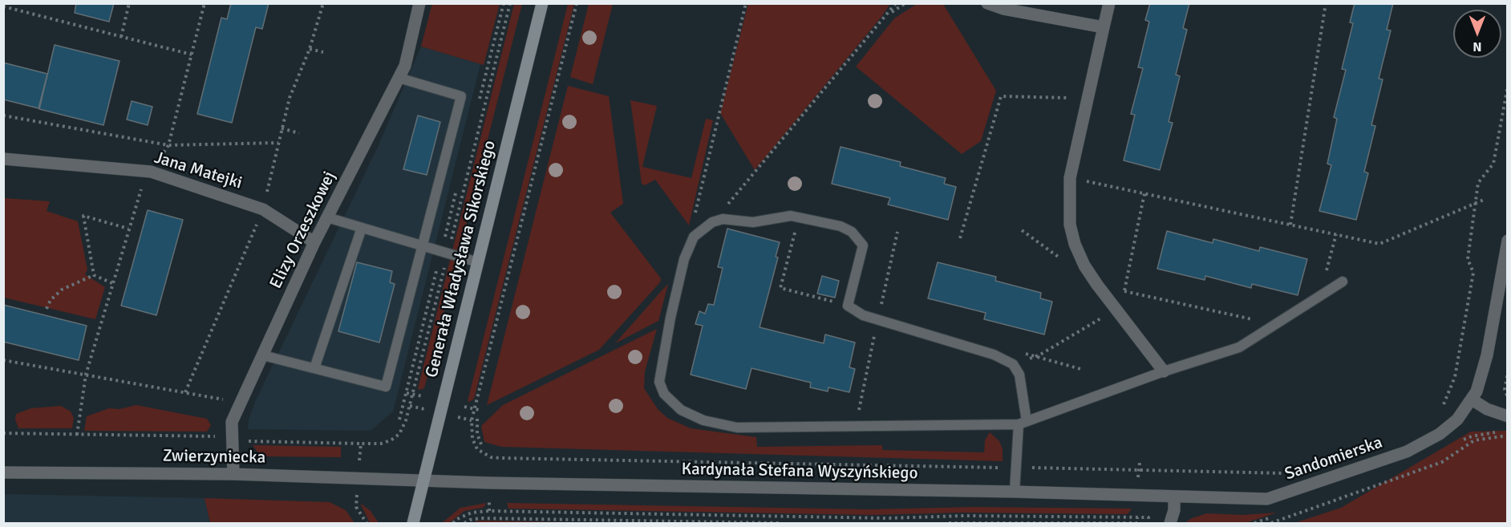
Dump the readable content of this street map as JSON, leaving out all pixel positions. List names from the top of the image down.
{
  "streets": {
    "street": [
      "Jana Matejki",
      "Elizy Orzeszkowej",
      "Generała Władysława Sikorskiego",
      "Zwierzyniecka",
      "Sandomierska",
      "Kardynała Stefana Wyszyńskiego"
    ]
  },
  "crossings": [
    ["Jana Matejki", "Elizy Orzeszkowej"],
    ["Elizy Orzeszkowej", "Zwierzyniecka"],
    ["Generała Władysława Sikorskiego", "Zwierzyniecka"],
    ["Generała Władysława Sikorskiego", "Kardynała Stefana Wyszyńskiego"],
    ["Zwierzyniecka", "Kardynała Stefana Wyszyńskiego"],
    ["Sandomierska", "Kardynała Stefana Wyszyńskiego"]
  ],
  "north": "bottom"
}
